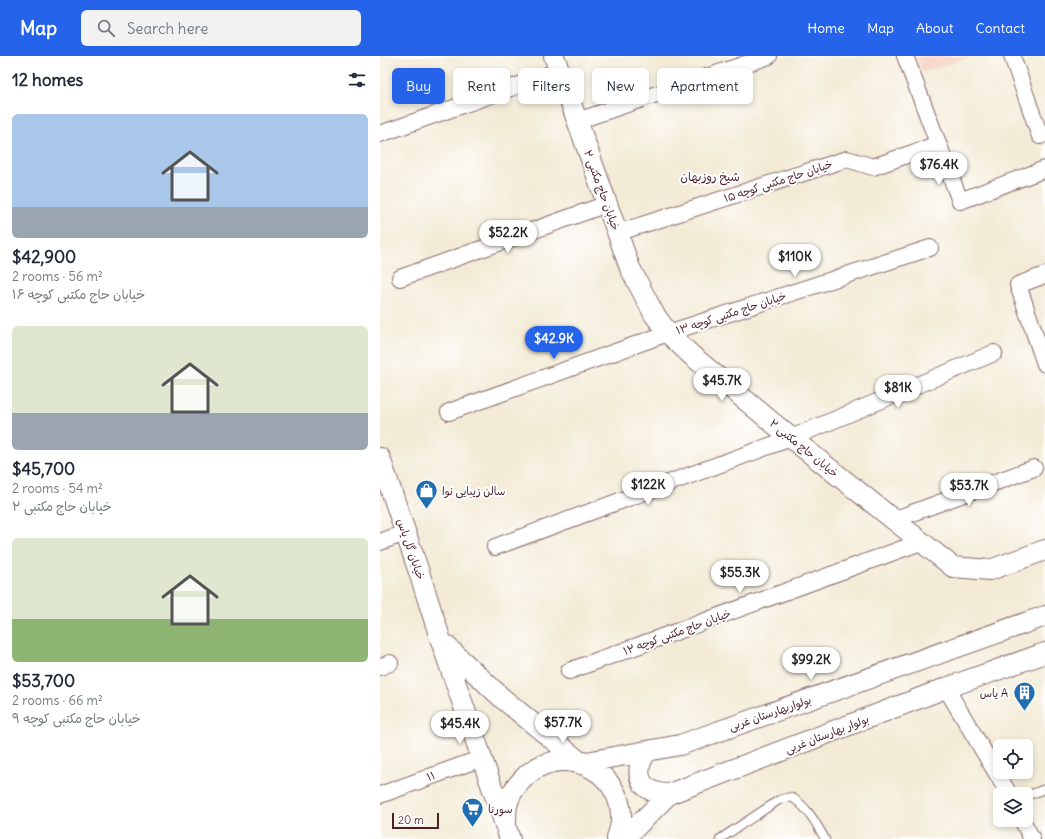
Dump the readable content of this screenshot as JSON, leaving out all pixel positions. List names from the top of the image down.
{
  "streets": {
    "street": [
      "خیابان حاج مکتبی کوچه ۱۵",
      "خیابان حاج مکتبی ۲",
      "خیابان حاج مکتبی کوچه ۱۳",
      "خیابان گل یاس",
      "خیابان حاج مکتبی کوچه ۱۲",
      "بولواربهارستان غربی",
      "بولوار بهارستان غربی",
      "۱۱"
    ]
  },
  "crossings": [
    ["خیابان حاج مکتبی کوچه ۱۵", "خیابان حاج مکتبی ۲"],
    ["خیابان حاج مکتبی ۲", "خیابان حاج مکتبی کوچه ۱۳"],
    ["خیابان حاج مکتبی ۲", "خیابان حاج مکتبی کوچه ۱۲"],
    ["خیابان گل یاس", "بولواربهارستان غربی"],
    ["خیابان گل یاس", "۱۱"]
  ],
  "districts": ["شیخ روزبهان"],
  "places": {
    "shop": ["سالن زیبایی نوا"],
    "building": ["یاس A"],
    "supermarket": ["سورنا"]
  },
  "scale_bar": "20 m",
  "page": {
    "header": "Map",
    "search": "Search here",
    "nav": [
      "Home",
      "Map",
      "About",
      "Contact"
    ],
    "heading": "12 homes",
    "chip": [
      "Buy",
      "Rent",
      "Filters",
      "New",
      "Apartment"
    ],
    "list": [
      {
        "name": "$42,900",
        "note": "2 rooms · 56 m² · خیابان حاج مکتبی کوچه ۱۶"
      },
      {
        "name": "$45,700",
        "note": "2 rooms · 54 m² · خیابان حاج مکتبی ۲"
      },
      {
        "name": "$53,700",
        "note": "2 rooms · 66 m² · خیابان حاج مکتبی کوچه ۹"
      }
    ],
    "price": [
      "$76.4K",
      "$52.2K",
      "$110K",
      "$42.9K",
      "$45.7K",
      "$81K",
      "$122K",
      "$53.7K",
      "$55.3K",
      "$99.2K",
      "$57.7K",
      "$45.4K"
    ],
    "scale": "20 m"
  }
}
